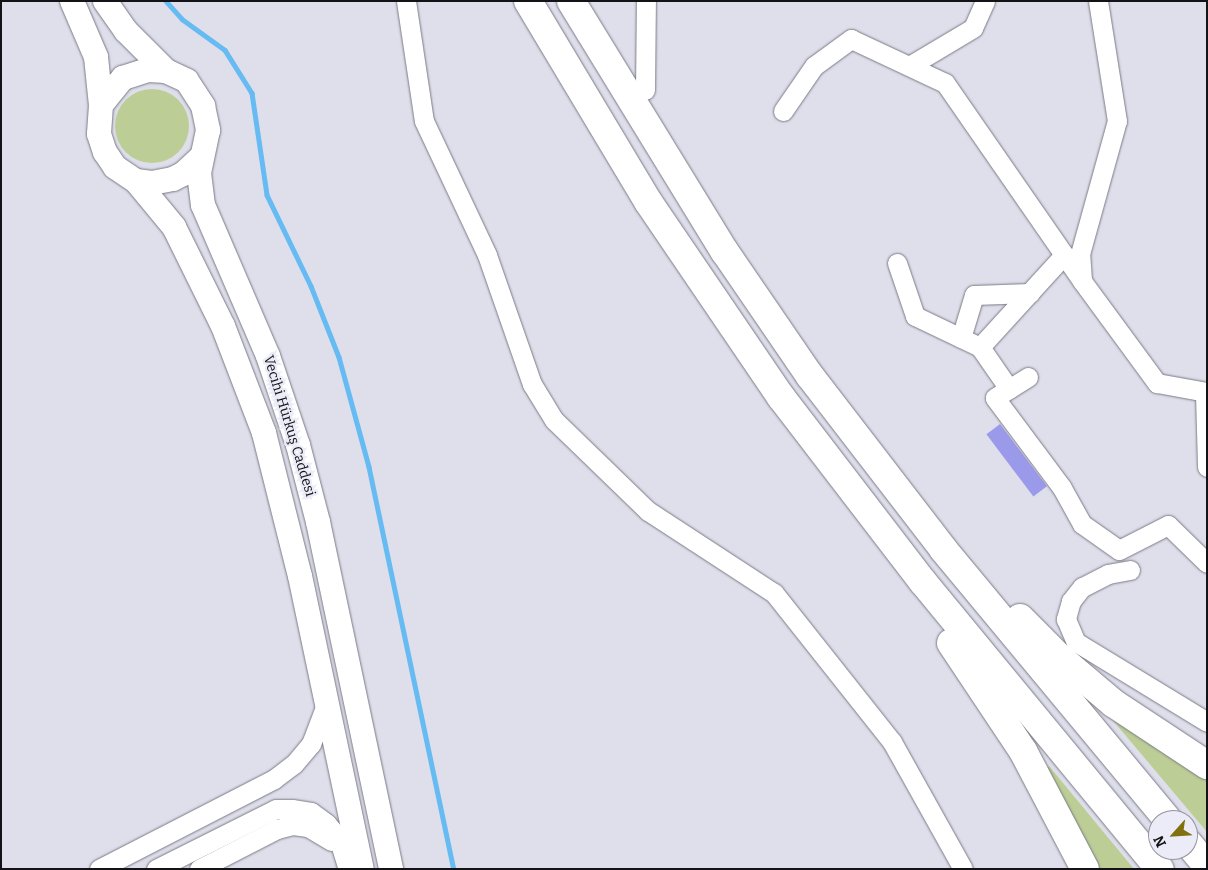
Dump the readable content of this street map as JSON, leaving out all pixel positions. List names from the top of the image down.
{
  "streets": {
    "main road": ["Vecihi Hürkuş Caddesi"]
  },
  "north": "bottom left"
}
